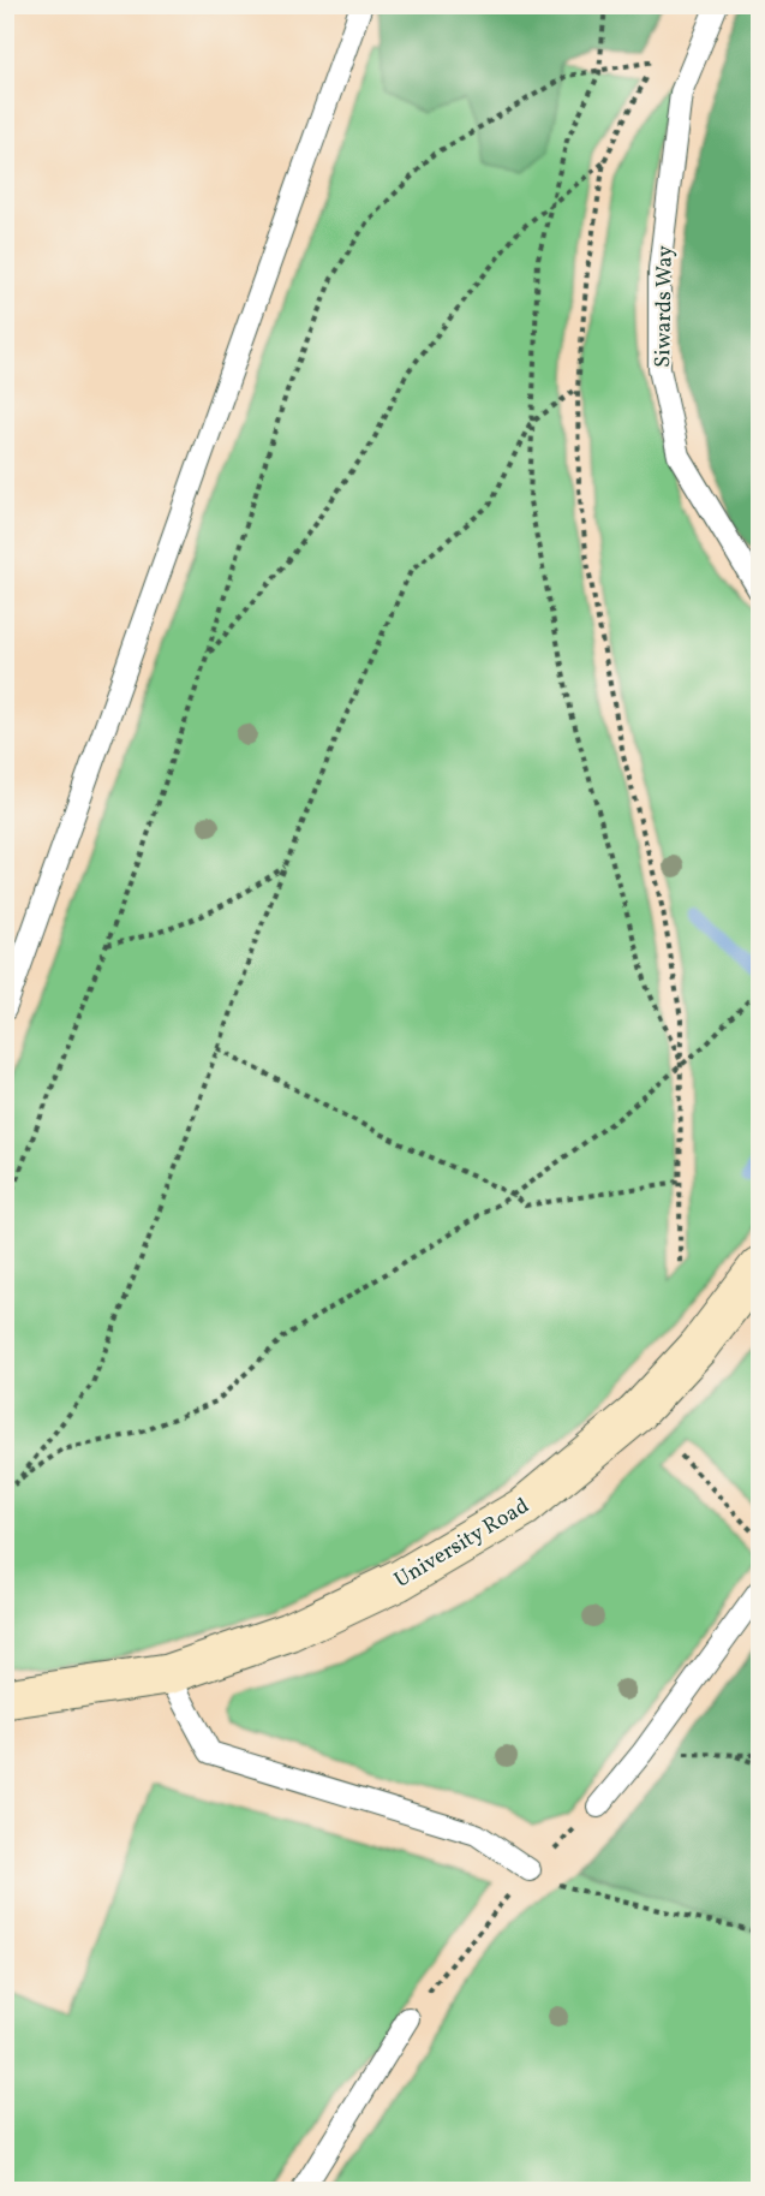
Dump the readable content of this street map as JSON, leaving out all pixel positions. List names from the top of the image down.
{
  "streets": {
    "street": ["University Road"],
    "lane": ["Siwards Way"]
  }
}
